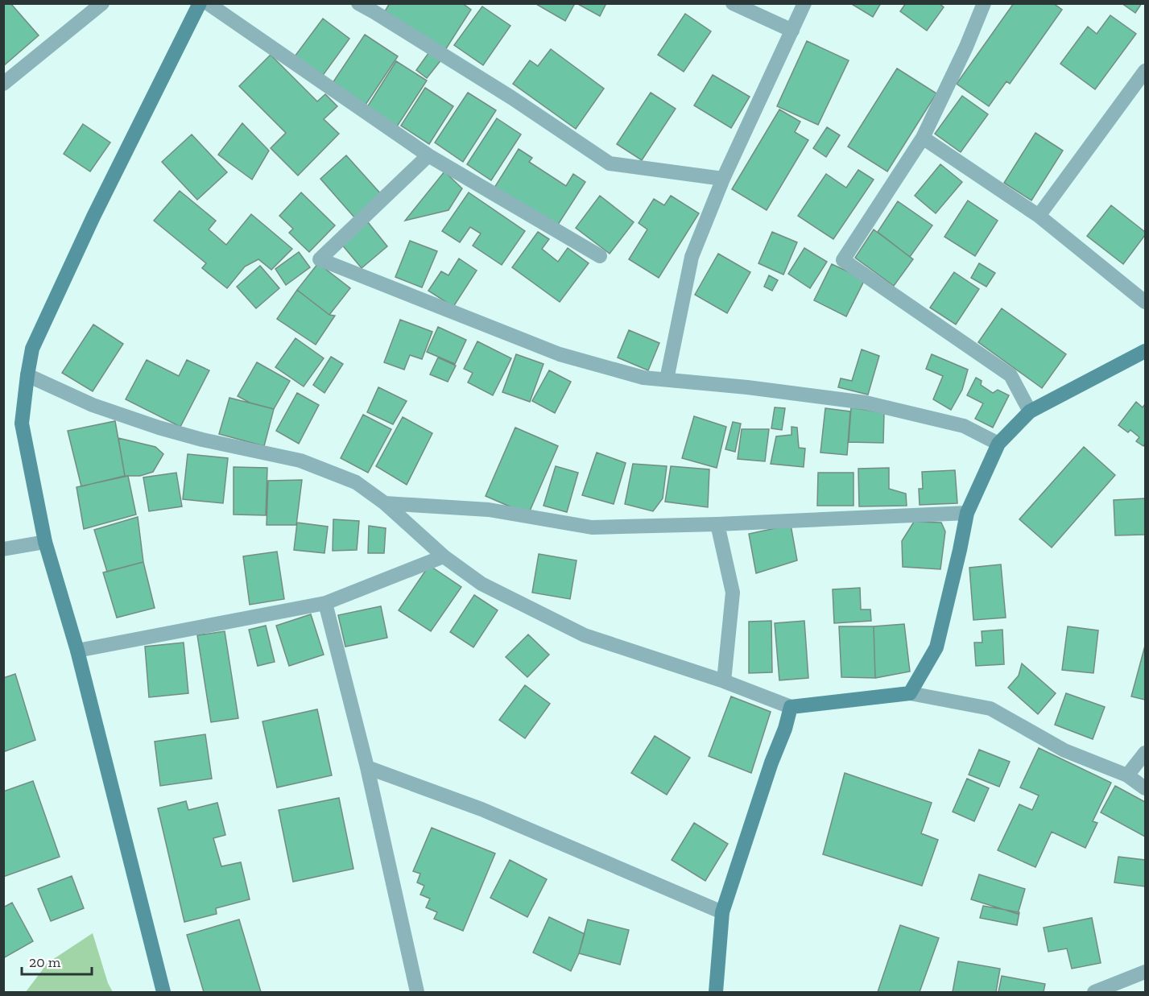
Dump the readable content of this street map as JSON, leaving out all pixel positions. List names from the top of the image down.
{
  "scale_bar": "20 m"
}
